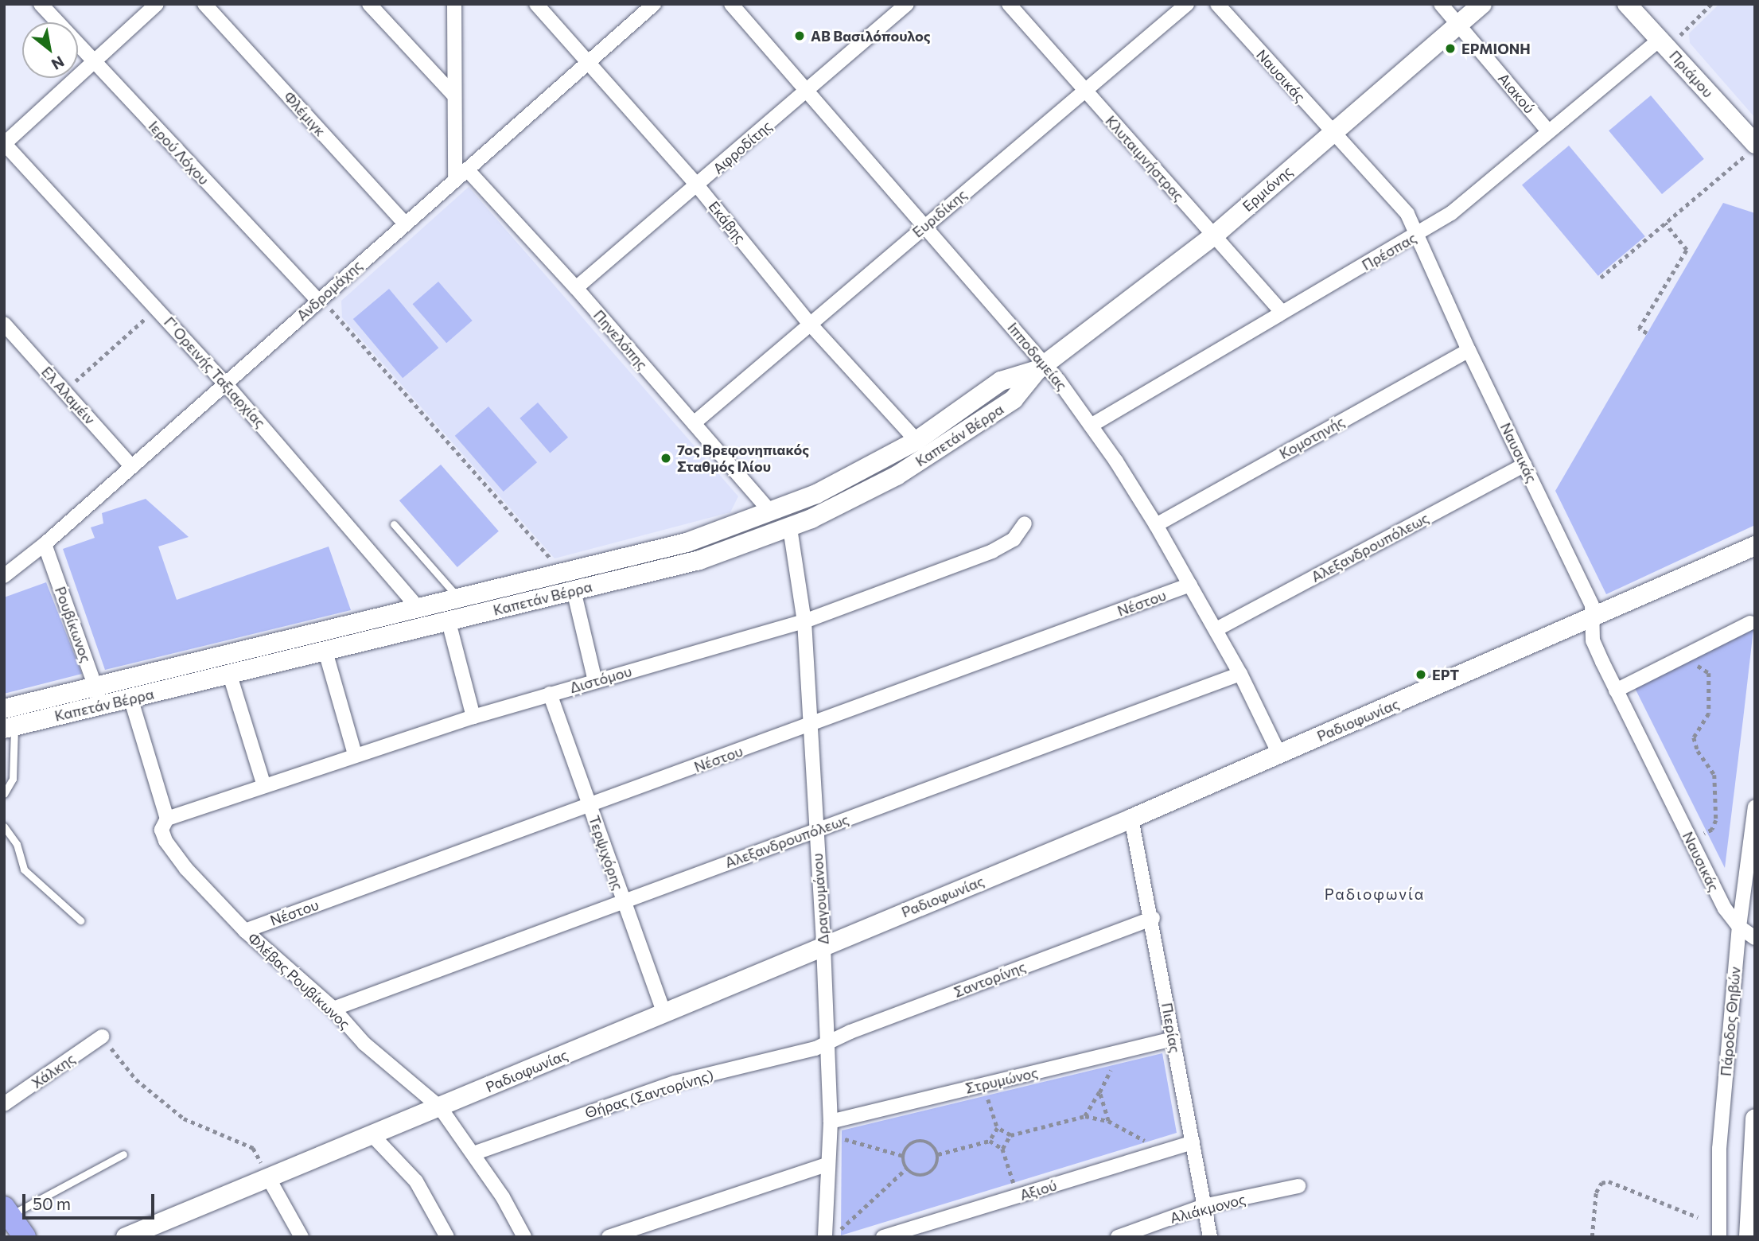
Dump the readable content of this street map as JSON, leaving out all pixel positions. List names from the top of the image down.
{
  "streets": {
    "street": [
      "Πριάμου",
      "Ναυσικάς",
      "Αιακού",
      "Φλέμιγκ",
      "Αφροδίτης",
      "Ιερού Λόχου",
      "Κλυταιμνήστρας",
      "Ερμιόνης",
      "Ευριδίκης",
      "Εκάβης",
      "Πρέσπας",
      "Ανδρομάχης",
      "Πηνελόπης",
      "Ιπποδαμείας",
      "Γ' Ορεινής Ταξιαρχίας",
      "Ελ Αλαμέιν",
      "Καπετάν Βέρρα",
      "Κομοτηνής",
      "Αλεξανδρουπόλεως",
      "Νέστου",
      "Ρουβίκωνος",
      "Διστόμου",
      "Ραδιοφωνίας",
      "Τερψιχόρης",
      "Δραγουμάνου",
      "Σαντορίνης",
      "Φλέβας Ρουβίκωνος",
      "Πάροδος Θηβών",
      "Πιερίας",
      "Χάλκης",
      "Στρυμώνος",
      "Θήρας (Σαντορίνης)",
      "Αξιού",
      "Αλιάκμονος"
    ]
  },
  "crossings": [
    ["Πριάμου", "Πρέσπας"],
    ["Ναυσικάς", "Ερμιόνης"],
    ["Ναυσικάς", "Πρέσπας"],
    ["Ναυσικάς", "Κομοτηνής"],
    ["Ναυσικάς", "Αλεξανδρουπόλεως"],
    ["Ναυσικάς", "Ραδιοφωνίας"],
    ["Ναυσικάς", "Πάροδος Θηβών"],
    ["Αιακού", "Ερμιόνης"],
    ["Αιακού", "Πρέσπας"],
    ["Φλέμιγκ", "Ανδρομάχης"],
    ["Αφροδίτης", "Εκάβης"],
    ["Αφροδίτης", "Πηνελόπης"],
    ["Αφροδίτης", "Ιπποδαμείας"],
    ["Ιερού Λόχου", "Ανδρομάχης"],
    ["Κλυταιμνήστρας", "Ερμιόνης"],
    ["Κλυταιμνήστρας", "Ευριδίκης"],
    ["Κλυταιμνήστρας", "Πρέσπας"],
    ["Ερμιόνης", "Ιπποδαμείας"],
    ["Ερμιόνης", "Καπετάν Βέρρα"],
    ["Ευριδίκης", "Εκάβης"],
    ["Ευριδίκης", "Πηνελόπης"],
    ["Ευριδίκης", "Ιπποδαμείας"],
    ["Εκάβης", "Ανδρομάχης"],
    ["Εκάβης", "Καπετάν Βέρρα"],
    ["Πρέσπας", "Ιπποδαμείας"],
    ["Ανδρομάχης", "Πηνελόπης"],
    ["Ανδρομάχης", "Γ' Ορεινής Ταξιαρχίας"],
    ["Ανδρομάχης", "Ελ Αλαμέιν"],
    ["Ανδρομάχης", "Ρουβίκωνος"],
    ["Πηνελόπης", "Καπετάν Βέρρα"],
    ["Ιπποδαμείας", "Καπετάν Βέρρα"],
    ["Ιπποδαμείας", "Κομοτηνής"],
    ["Ιπποδαμείας", "Αλεξανδρουπόλεως"],
    ["Ιπποδαμείας", "Νέστου"],
    ["Ιπποδαμείας", "Ραδιοφωνίας"],
    ["Γ' Ορεινής Ταξιαρχίας", "Καπετάν Βέρρα"],
    ["Καπετάν Βέρρα", "Ρουβίκωνος"],
    ["Καπετάν Βέρρα", "Δραγουμάνου"],
    ["Καπετάν Βέρρα", "Φλέβας Ρουβίκωνος"],
    ["Αλεξανδρουπόλεως", "Τερψιχόρης"],
    ["Αλεξανδρουπόλεως", "Δραγουμάνου"],
    ["Αλεξανδρουπόλεως", "Φλέβας Ρουβίκωνος"],
    ["Νέστου", "Τερψιχόρης"],
    ["Νέστου", "Δραγουμάνου"],
    ["Νέστου", "Φλέβας Ρουβίκωνος"],
    ["Διστόμου", "Τερψιχόρης"],
    ["Διστόμου", "Δραγουμάνου"],
    ["Διστόμου", "Φλέβας Ρουβίκωνος"],
    ["Ραδιοφωνίας", "Τερψιχόρης"],
    ["Ραδιοφωνίας", "Δραγουμάνου"],
    ["Ραδιοφωνίας", "Φλέβας Ρουβίκωνος"],
    ["Ραδιοφωνίας", "Πιερίας"],
    ["Δραγουμάνου", "Σαντορίνης"],
    ["Δραγουμάνου", "Στρυμώνος"],
    ["Δραγουμάνου", "Θήρας (Σαντορίνης)"],
    ["Σαντορίνης", "Πιερίας"],
    ["Σαντορίνης", "Θήρας (Σαντορίνης)"],
    ["Φλέβας Ρουβίκωνος", "Θήρας (Σαντορίνης)"],
    ["Πιερίας", "Στρυμώνος"],
    ["Πιερίας", "Αξιού"],
    ["Πιερίας", "Αλιάκμονος"]
  ],
  "districts": ["Ραδιοφωνία"],
  "places": [
    "ΑΒ Βασιλόπουλος",
    "ΕΡΜΙΟΝΗ",
    "7ος Βρεφονηπιακός Σταθμός Ιλίου",
    "ΕΡΤ"
  ],
  "scale_bar": "50 m",
  "north": "bottom right"
}
